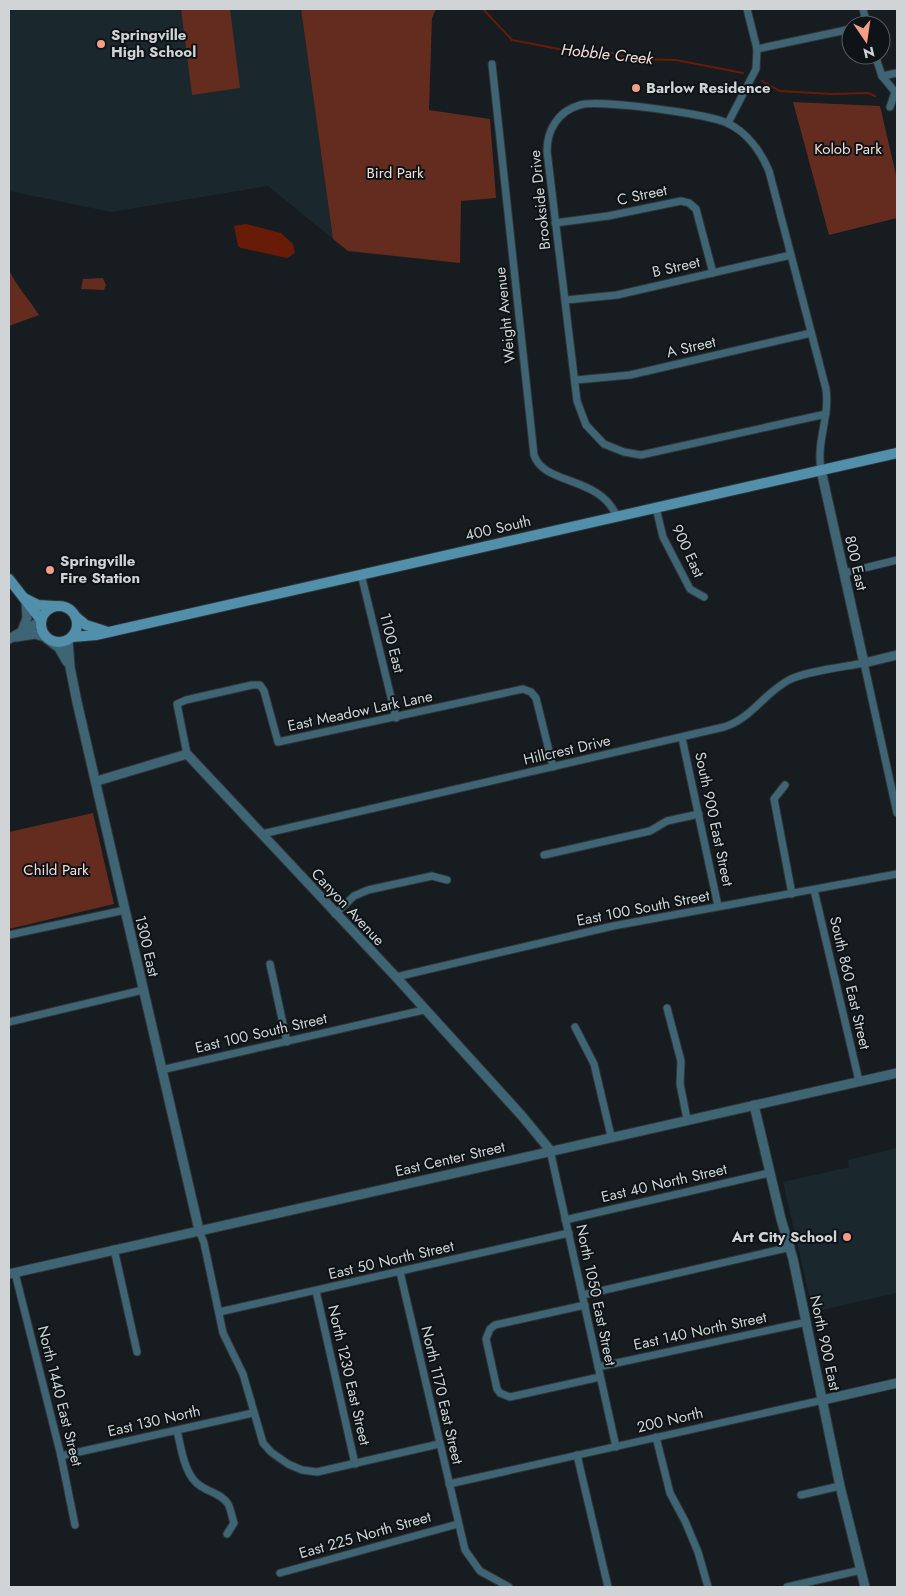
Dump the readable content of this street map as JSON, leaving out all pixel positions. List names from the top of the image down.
{
  "streets": {
    "main road": ["400 South"],
    "street": [
      "C Street",
      "Brookside Drive",
      "B Street",
      "Weight Avenue",
      "A Street",
      "900 East",
      "800 East",
      "1100 East",
      "East Meadow Lark Lane",
      "Hillcrest Drive",
      "South 900 East Street",
      "Canyon Avenue",
      "East 100 South Street",
      "1300 East",
      "South 860 East Street",
      "East Center Street",
      "East 40 North Street",
      "East 50 North Street",
      "North 1050 East Street",
      "East 140 North Street",
      "North 900 East",
      "North 1230 East Street",
      "North 1170 East Street",
      "North 1440 East Street",
      "200 North",
      "East 130 North",
      "East 225 North Street"
    ]
  },
  "crossings": [
    ["C Street", "Brookside Drive"],
    ["C Street", "B Street"],
    ["Brookside Drive", "B Street"],
    ["Brookside Drive", "A Street"],
    ["Brookside Drive", "400 South"],
    ["Brookside Drive", "800 East"],
    ["Weight Avenue", "400 South"],
    ["400 South", "900 East"],
    ["400 South", "800 East"],
    ["400 South", "1100 East"],
    ["400 South", "1300 East"],
    ["800 East", "Hillcrest Drive"],
    ["1100 East", "East Meadow Lark Lane"],
    ["East Meadow Lark Lane", "Hillcrest Drive"],
    ["East Meadow Lark Lane", "Canyon Avenue"],
    ["Hillcrest Drive", "South 900 East Street"],
    ["Hillcrest Drive", "Canyon Avenue"],
    ["South 900 East Street", "East 100 South Street"],
    ["Canyon Avenue", "East 100 South Street"],
    ["Canyon Avenue", "East Center Street"],
    ["Canyon Avenue", "North 1050 East Street"],
    ["East 100 South Street", "1300 East"],
    ["East 100 South Street", "South 860 East Street"],
    ["1300 East", "East Center Street"],
    ["South 860 East Street", "East Center Street"],
    ["East Center Street", "North 1050 East Street"],
    ["East Center Street", "North 900 East"],
    ["East Center Street", "North 1440 East Street"],
    ["East 40 North Street", "North 1050 East Street"],
    ["East 40 North Street", "North 900 East"],
    ["East 50 North Street", "North 1050 East Street"],
    ["East 50 North Street", "North 1230 East Street"],
    ["East 50 North Street", "North 1170 East Street"],
    ["North 1050 East Street", "East 140 North Street"],
    ["North 1050 East Street", "200 North"],
    ["East 140 North Street", "North 900 East"],
    ["North 900 East", "200 North"],
    ["North 1170 East Street", "200 North"],
    ["North 1170 East Street", "East 225 North Street"],
    ["North 1440 East Street", "East 130 North"]
  ],
  "water": ["Hobble Creek"],
  "parks": ["Kolob Park", "Bird Park", "Child Park"],
  "places": [
    "Springville High School",
    "Barlow Residence",
    "Springville Fire Station",
    "Art City School"
  ],
  "north": "bottom"
}
